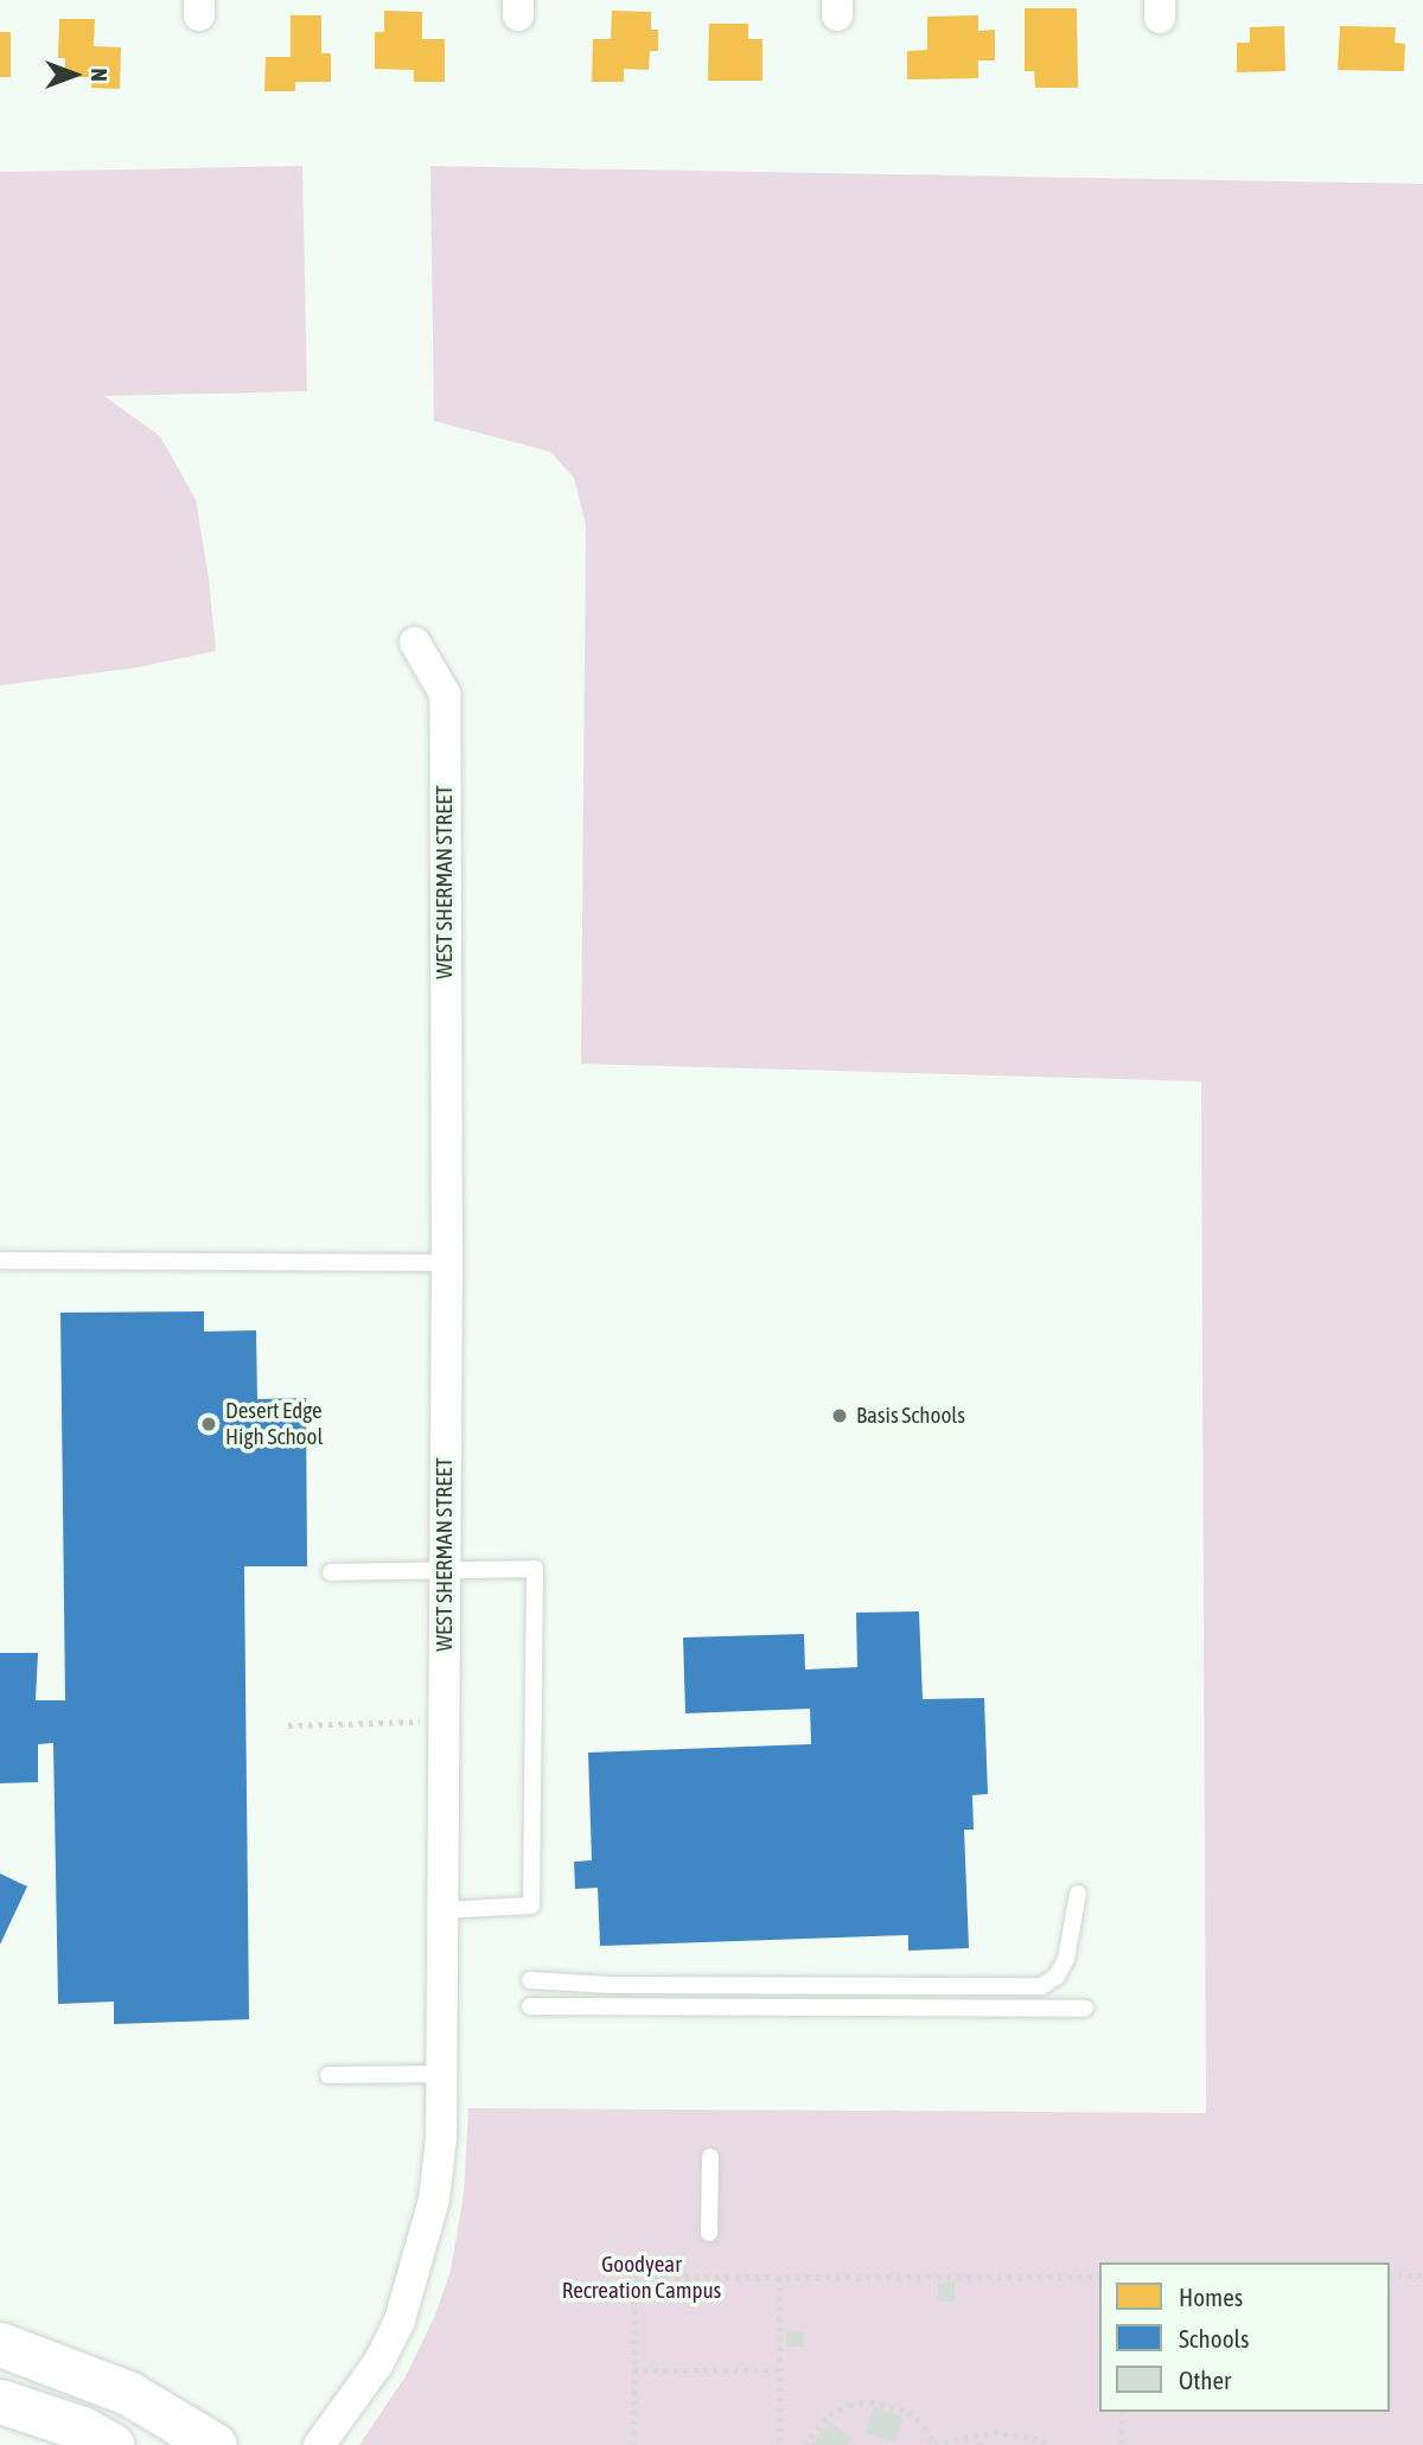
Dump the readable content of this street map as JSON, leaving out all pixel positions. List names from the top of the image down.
{
  "streets": {
    "street": ["WEST SHERMAN STREET"]
  },
  "parks": ["Goodyear Recreation Campus"],
  "places": ["Basis Schools", "Desert Edge High School"],
  "legend": ["Homes", "Schools", "Other"],
  "north": "right"
}
